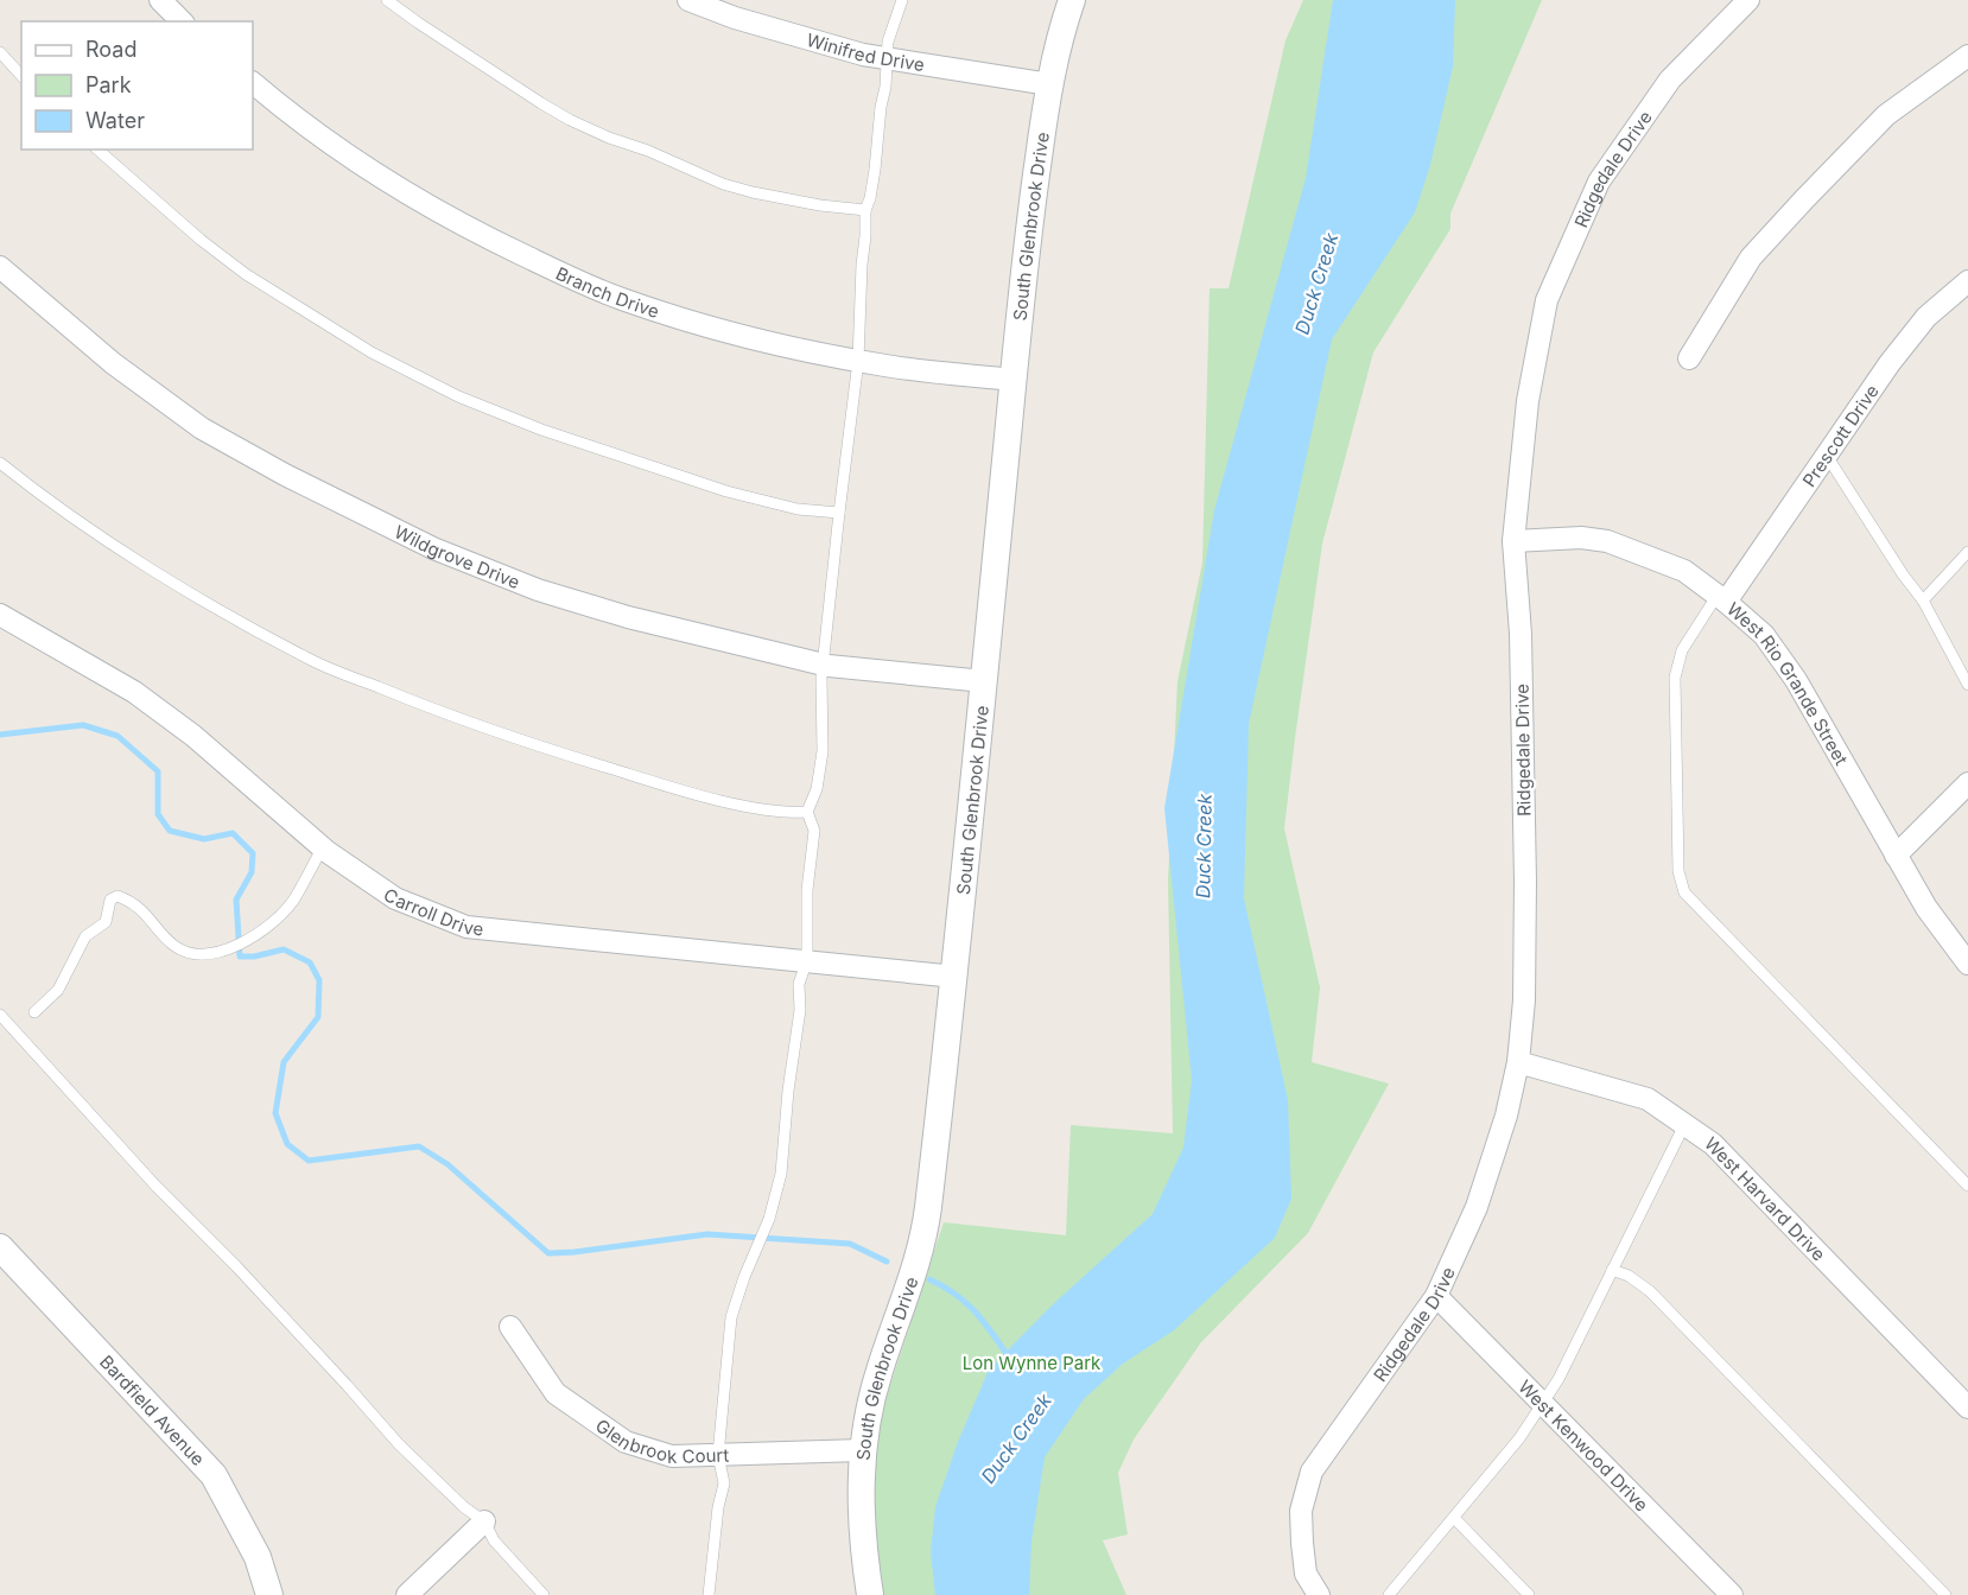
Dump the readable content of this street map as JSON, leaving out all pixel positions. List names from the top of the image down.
{
  "streets": {
    "street": [
      "Winifred Drive",
      "Ridgedale Drive",
      "South Glenbrook Drive",
      "Branch Drive",
      "Prescott Drive",
      "Wildgrove Drive",
      "West Rio Grande Street",
      "Carroll Drive",
      "West Harvard Drive",
      "Bardfield Avenue",
      "Glenbrook Court",
      "West Kenwood Drive"
    ]
  },
  "crossings": [
    ["Winifred Drive", "South Glenbrook Drive"],
    ["Ridgedale Drive", "West Rio Grande Street"],
    ["Ridgedale Drive", "West Harvard Drive"],
    ["Ridgedale Drive", "West Kenwood Drive"],
    ["South Glenbrook Drive", "Branch Drive"],
    ["South Glenbrook Drive", "Wildgrove Drive"],
    ["South Glenbrook Drive", "Carroll Drive"],
    ["South Glenbrook Drive", "Glenbrook Court"],
    ["Prescott Drive", "West Rio Grande Street"]
  ],
  "water": ["Duck Creek"],
  "parks": ["Lon Wynne Park"],
  "legend": ["Road", "Park", "Water"]
}
